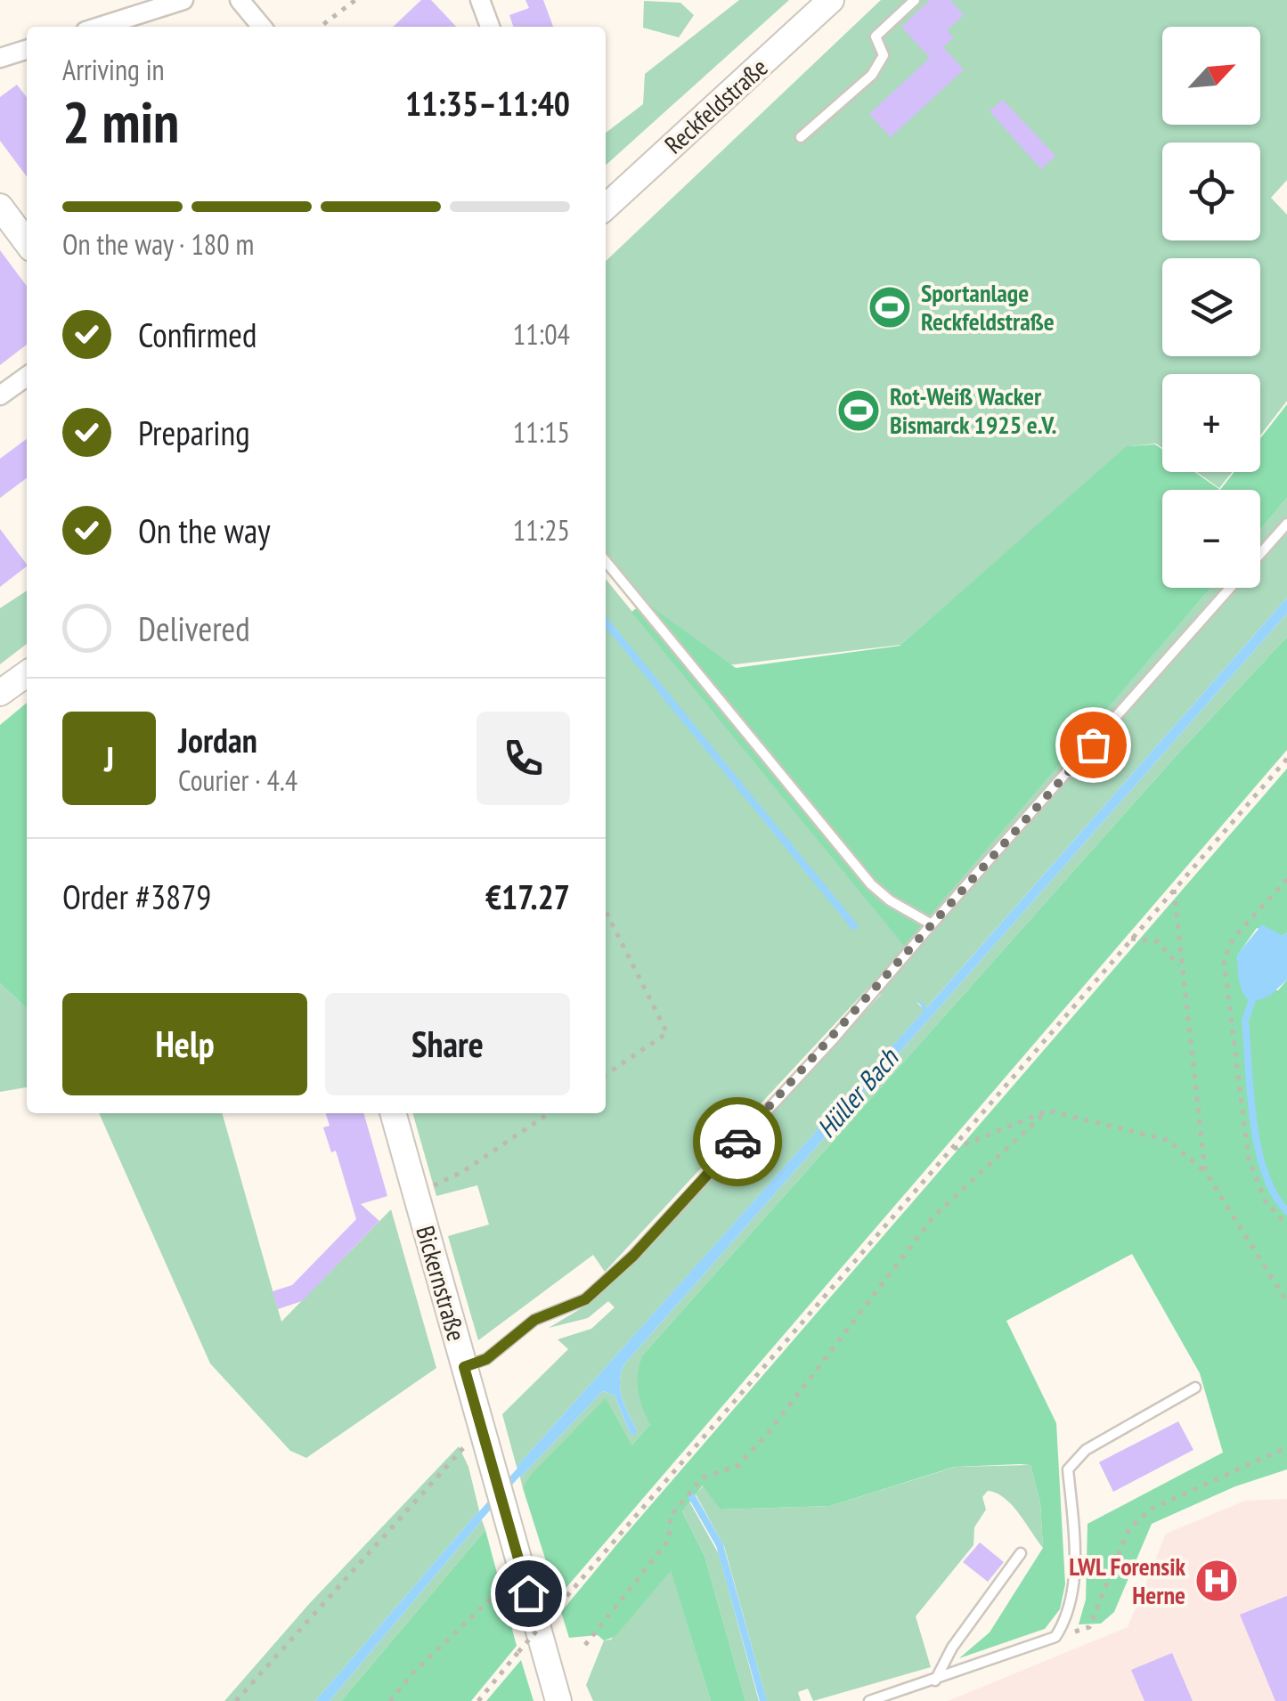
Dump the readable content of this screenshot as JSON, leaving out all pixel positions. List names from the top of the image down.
{
  "streets": {
    "street": ["Reckfeldstraße", "Bickernstraße"]
  },
  "water": ["Hüller Bach"],
  "places": {
    "sports": ["Sportanlage Reckfeldstraße", "Rot-Weiß Wacker Bismarck 1925 e.V."],
    "hospital": ["LWL Forensik Herne"]
  },
  "north": "top right",
  "page": {
    "map_buttons": ["+", "−"],
    "heading": ["2 min", "Arriving in", "11:35–11:40"],
    "panel": [
      "Jordan",
      "Courier · 4.4",
      "Order #3879",
      "€17.27"
    ],
    "bar": "On the way · 180 m",
    "list": [
      ["Confirmed", "11:04"],
      ["Preparing", "11:15"],
      ["On the way", "11:25"],
      "Delivered"
    ],
    "round": "J",
    "buttons": ["Help", "Share"]
  }
}
